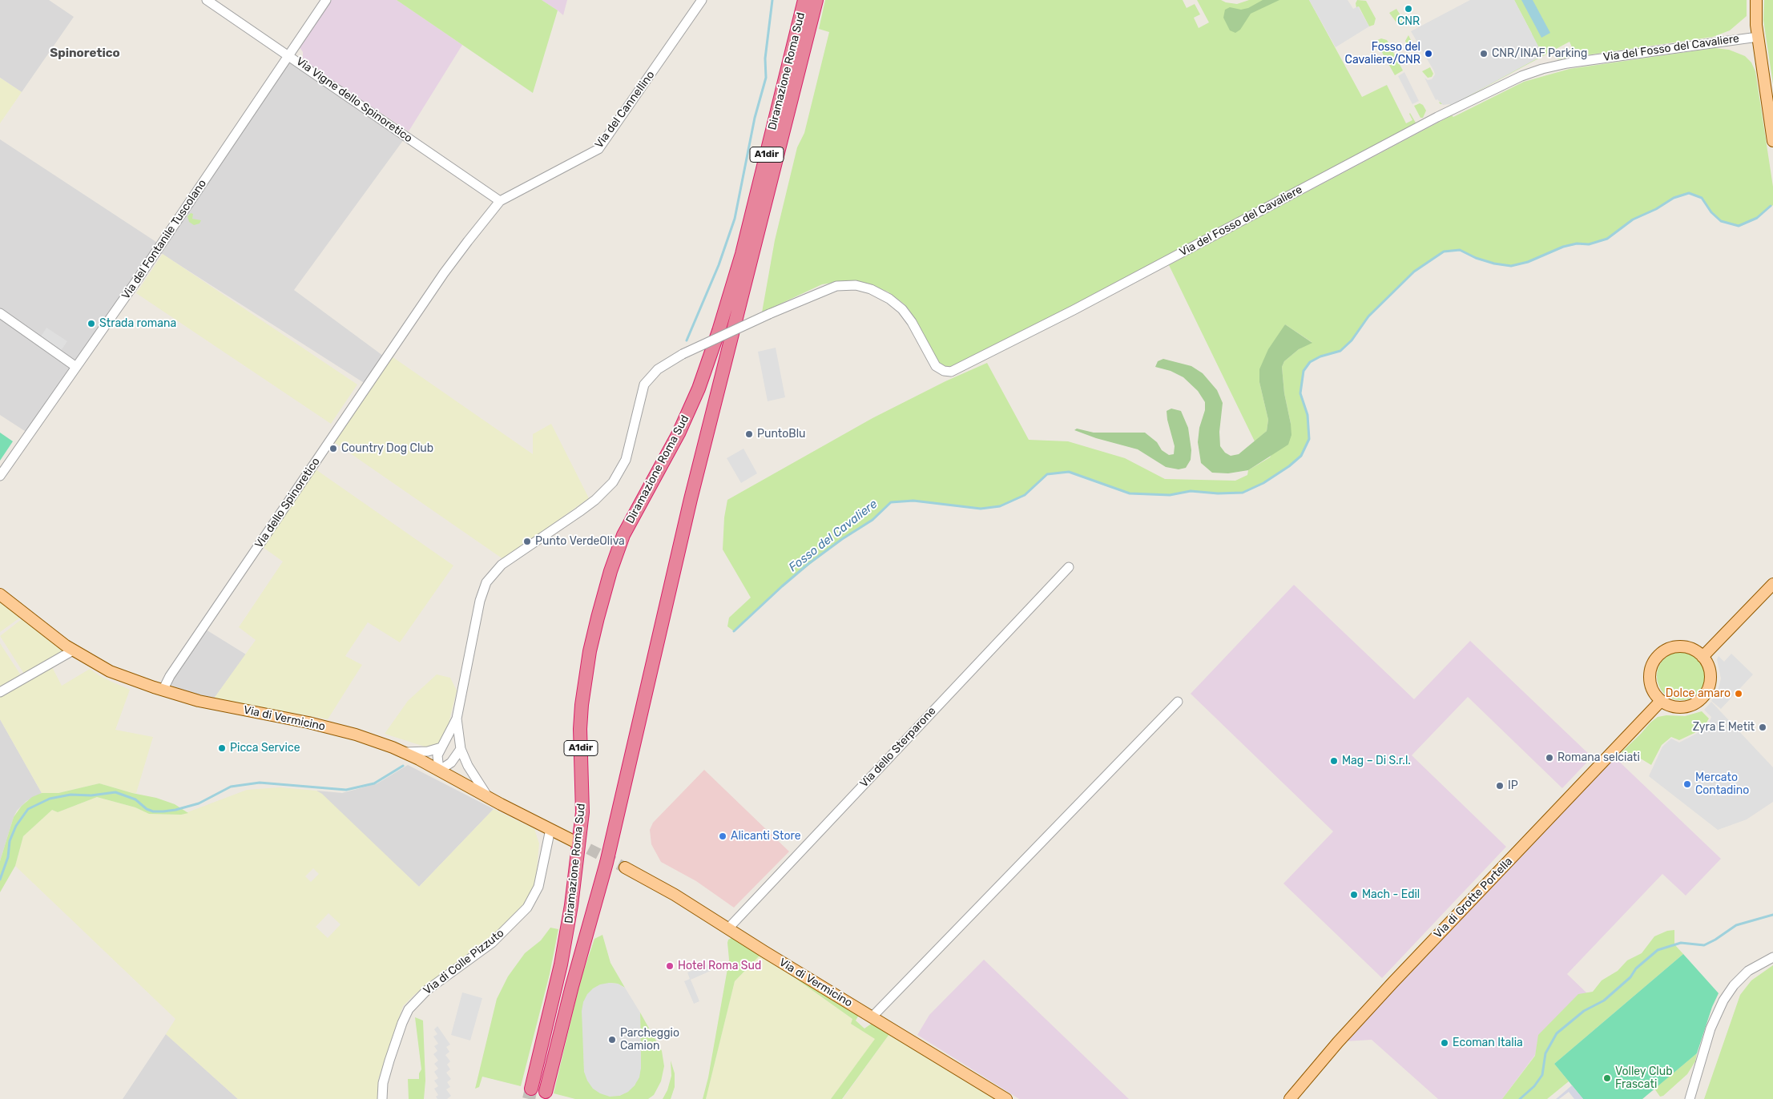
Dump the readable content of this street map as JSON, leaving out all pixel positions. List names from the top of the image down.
{
  "streets": {
    "highway": ["Diramazione Roma Sud", "A1dir"],
    "main road": ["Via di Vermicino", "Via di Grotte Portella"],
    "street": [
      "Via del Fosso del Cavaliere",
      "Via Vigne dello Spinoretico",
      "Via del Cannellino",
      "Via del Fontanile Tuscolano",
      "Via dello Spinoretico",
      "Via dello Sterparone",
      "Via di Colle Pizzuto"
    ]
  },
  "crossings": [
    ["Via Vigne dello Spinoretico", "Via del Cannellino"],
    ["Via Vigne dello Spinoretico", "Via del Fontanile Tuscolano"],
    ["Via Vigne dello Spinoretico", "Via dello Spinoretico"],
    ["Via del Cannellino", "Via dello Spinoretico"],
    ["Via dello Spinoretico", "Via di Vermicino"],
    ["Via di Vermicino", "Via dello Sterparone"],
    ["Via di Vermicino", "Via di Colle Pizzuto"]
  ],
  "districts": ["Spinoretico"],
  "water": ["Fosso del Cavaliere"],
  "places": [
    "CNR",
    "Fosso del Cavaliere/CNR",
    "CNR/INAF Parking",
    "Strada romana",
    "PuntoBlu",
    "Country Dog Club",
    "Punto VerdeOliva",
    "Dolce amaro",
    "Zyra E Metit",
    "Picca Service",
    "Romana selciati",
    "Mag – Di S.r.l.",
    "Mercato Contadino",
    "IP",
    "Alicanti Store",
    "Mach - Edil",
    "Hotel Roma Sud",
    "Parcheggio Camion",
    "Ecoman Italia",
    "Volley Club Frascati"
  ]
}
